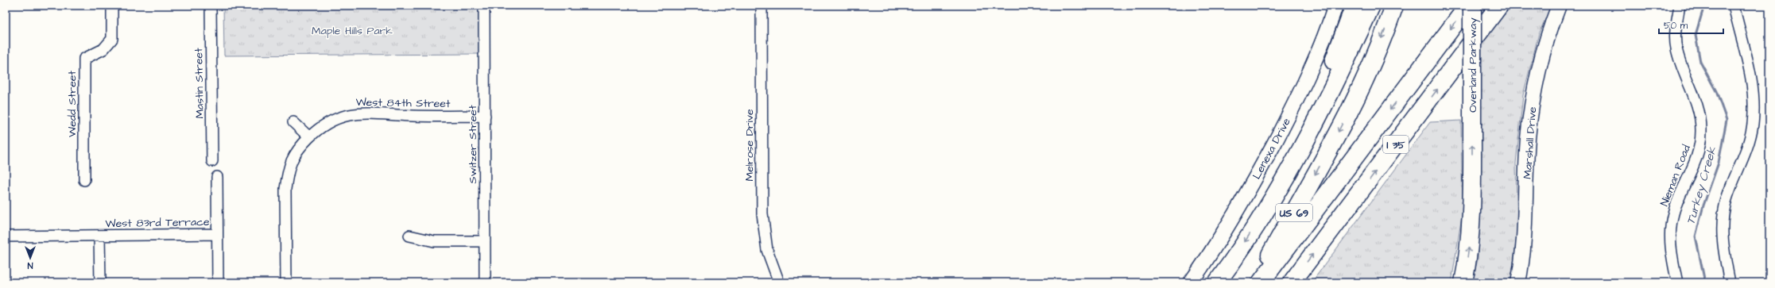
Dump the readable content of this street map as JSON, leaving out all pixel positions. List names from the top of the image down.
{
  "streets": {
    "highway": ["Overland Parkway", "I 35", "US 69"],
    "street": [
      "Mastin Street",
      "West 84th Street",
      "Wedd Street",
      "Marshall Drive",
      "Switzer Street",
      "Melrose Drive",
      "Lenexa Drive",
      "Nieman Road",
      "West 83rd Terrace"
    ]
  },
  "crossings": [
    ["West 84th Street", "Switzer Street"]
  ],
  "water": ["Turkey Creek"],
  "parks": ["Maple Hills Park"],
  "scale_bar": "50 m",
  "north": "bottom"
}
